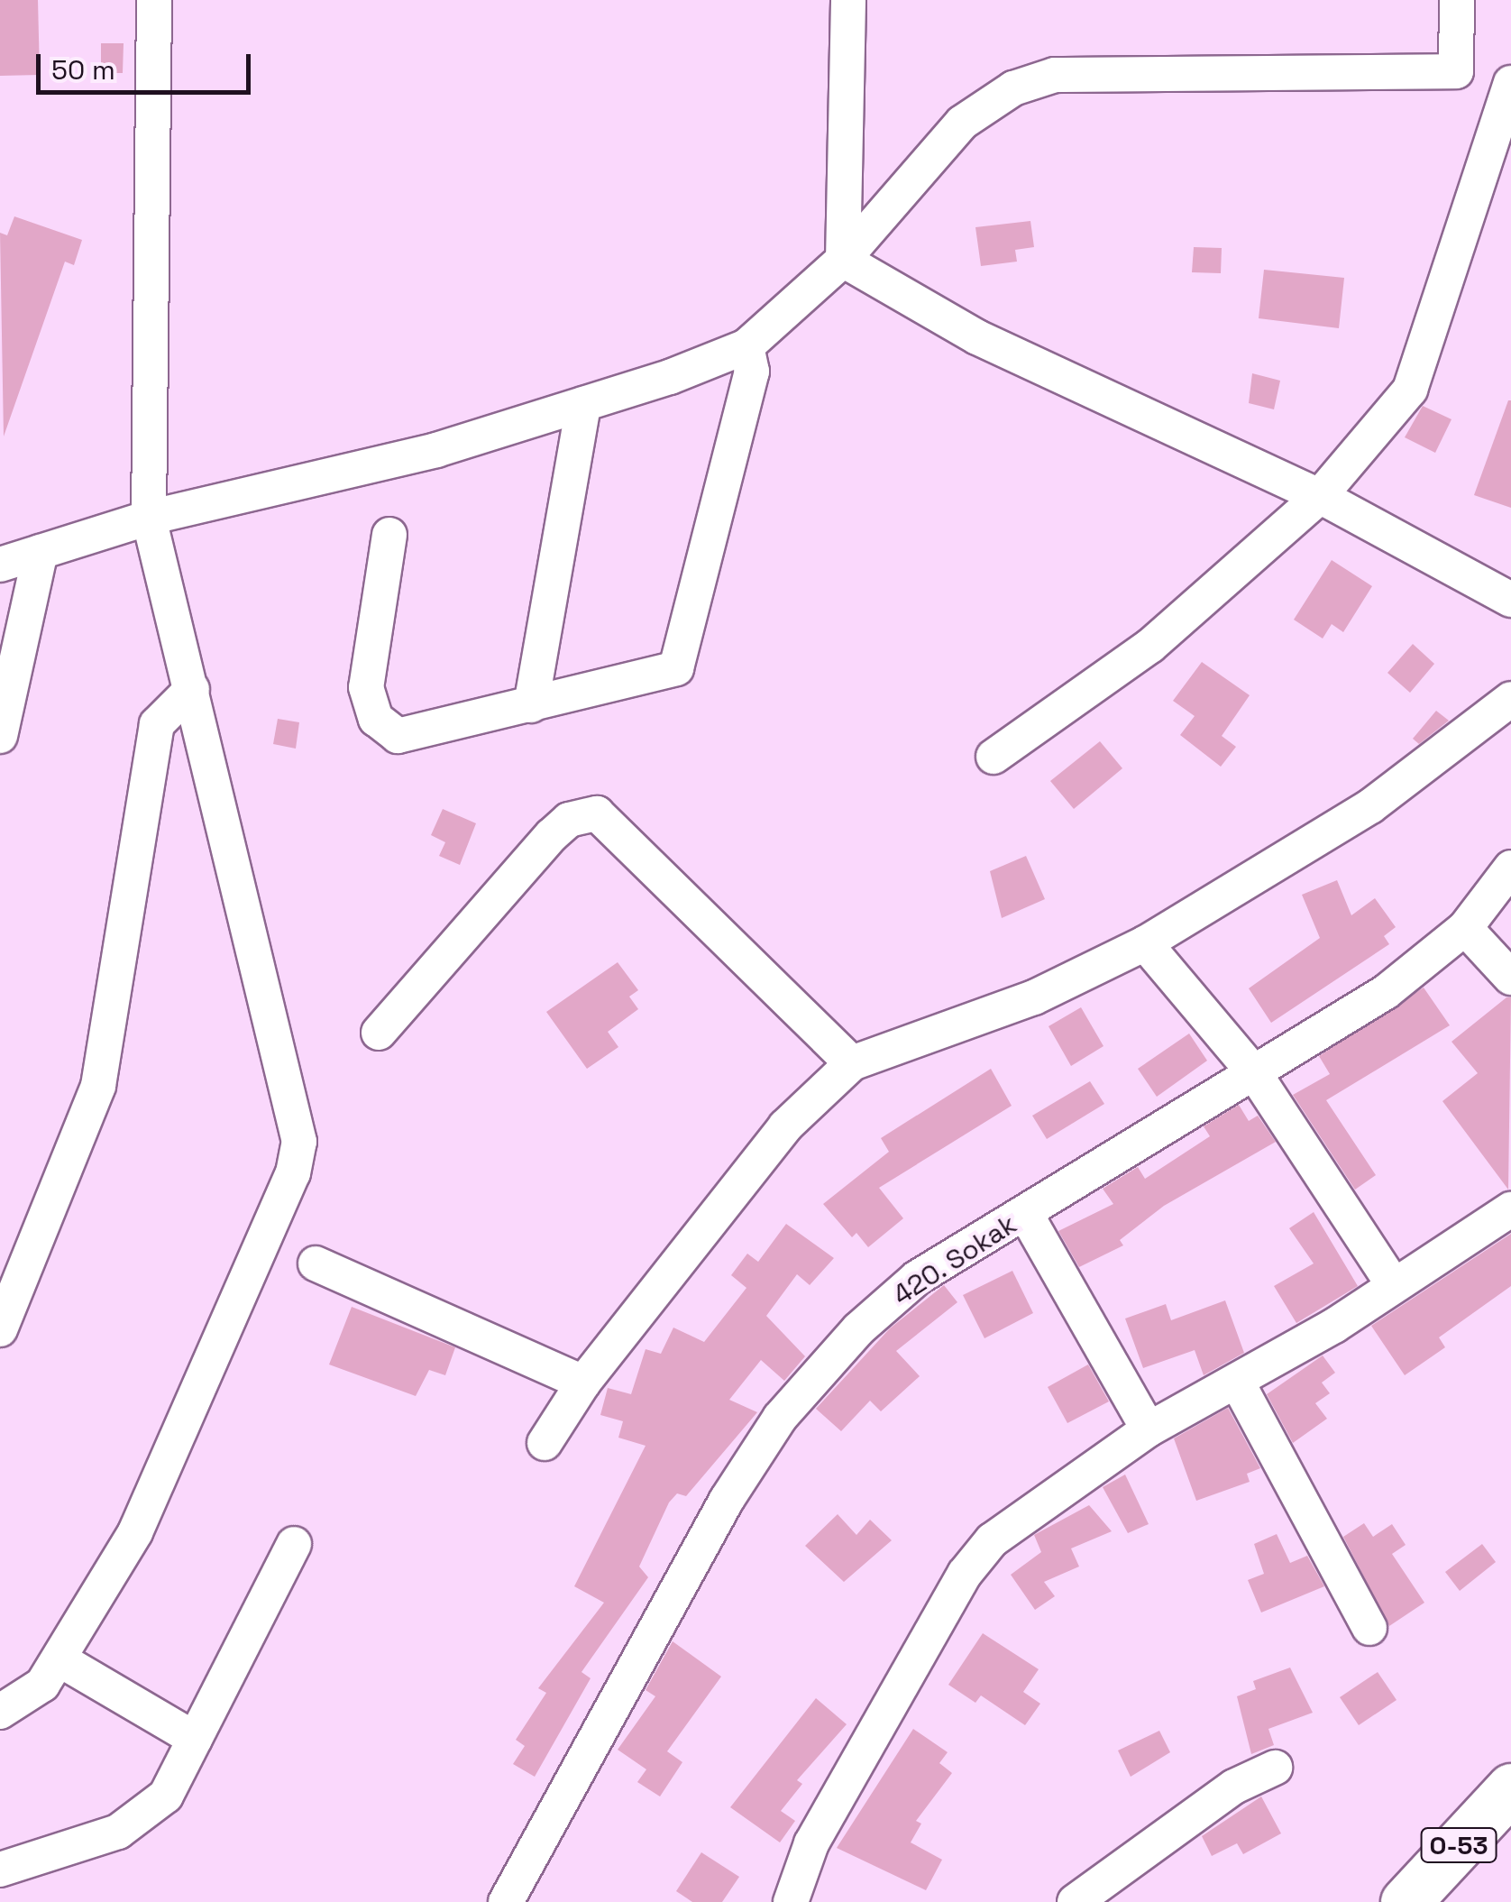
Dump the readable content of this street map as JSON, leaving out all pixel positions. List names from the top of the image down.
{
  "streets": {
    "highway": ["O-53"],
    "street": ["420. Sokak"]
  },
  "scale_bar": "50 m"
}
